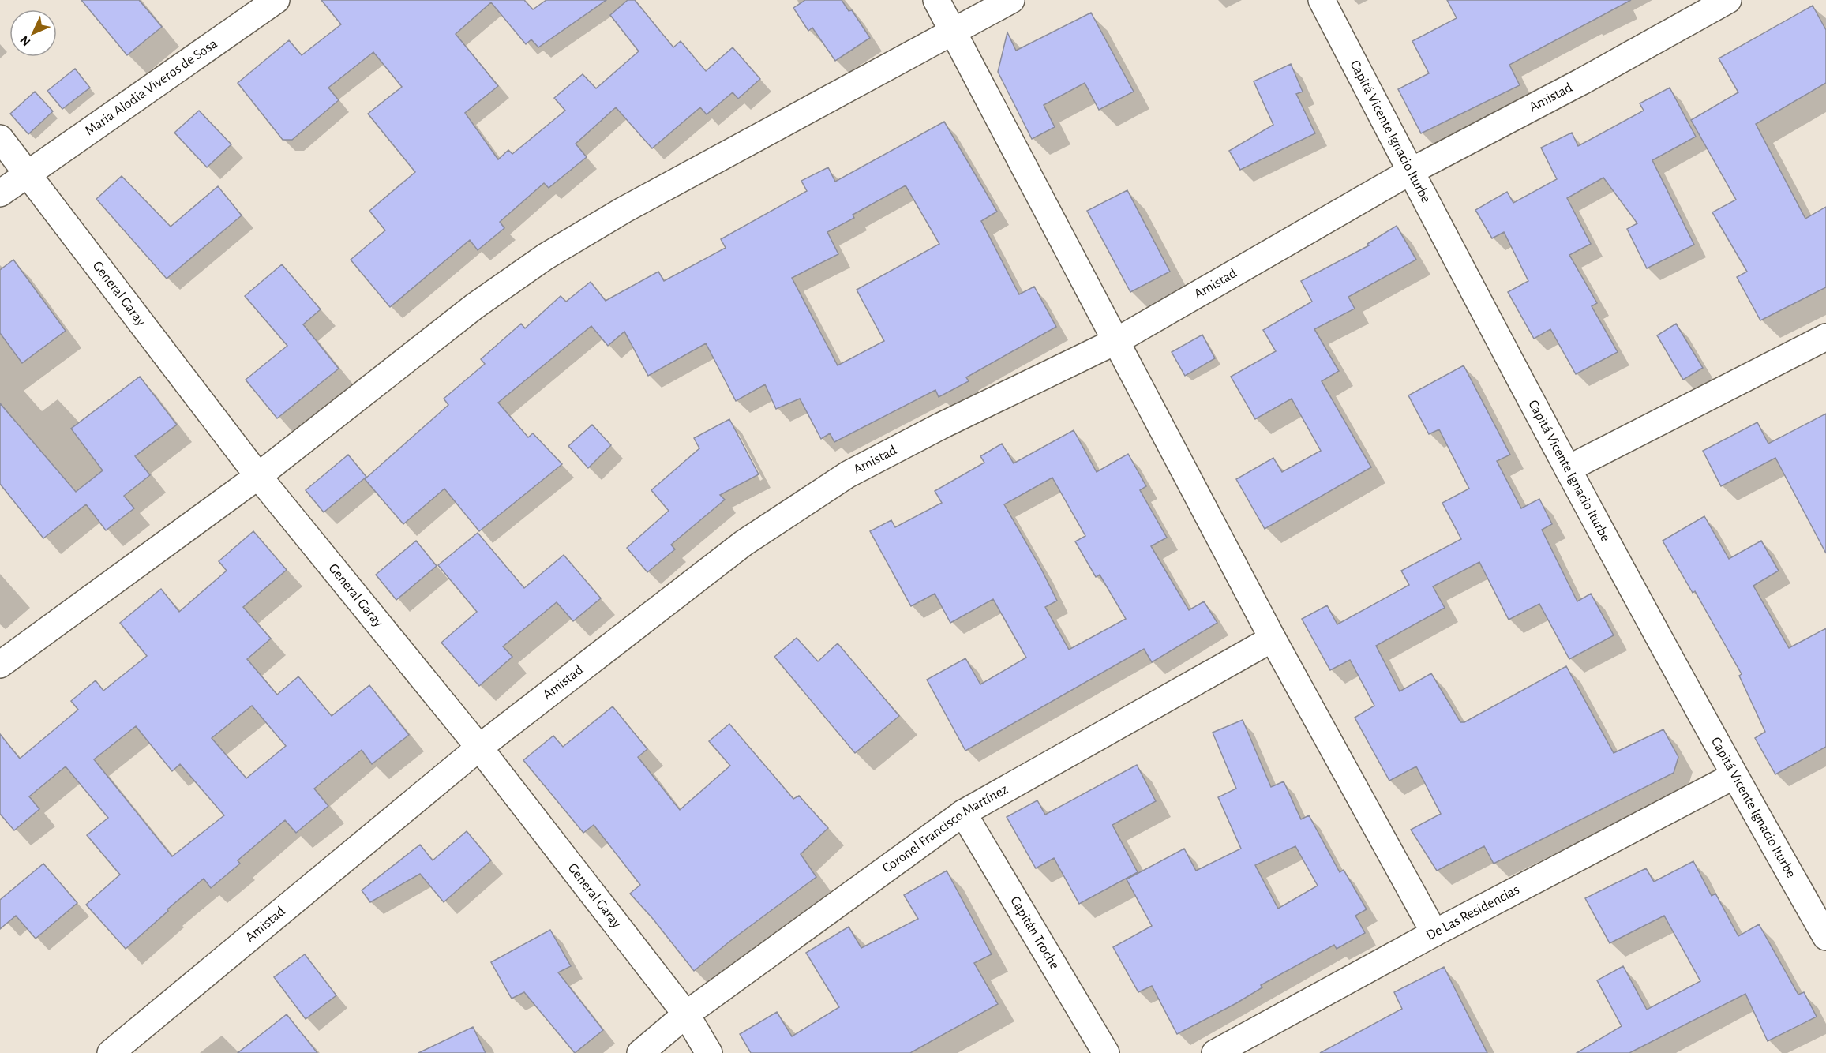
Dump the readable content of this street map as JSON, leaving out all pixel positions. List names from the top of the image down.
{
  "streets": {
    "street": [
      "Maria Alodia Viveros de Sosa",
      "Amistad",
      "Capitá Vicente Ignacio Iturbe",
      "General Garay",
      "Coronel Francisco Martínez",
      "De Las Residencias",
      "Capitán Troche"
    ]
  },
  "crossings": [
    ["Maria Alodia Viveros de Sosa", "General Garay"],
    ["Amistad", "Capitá Vicente Ignacio Iturbe"],
    ["Amistad", "General Garay"],
    ["Capitá Vicente Ignacio Iturbe", "De Las Residencias"],
    ["General Garay", "Coronel Francisco Martínez"],
    ["Coronel Francisco Martínez", "Capitán Troche"]
  ],
  "north": "bottom left"
}
